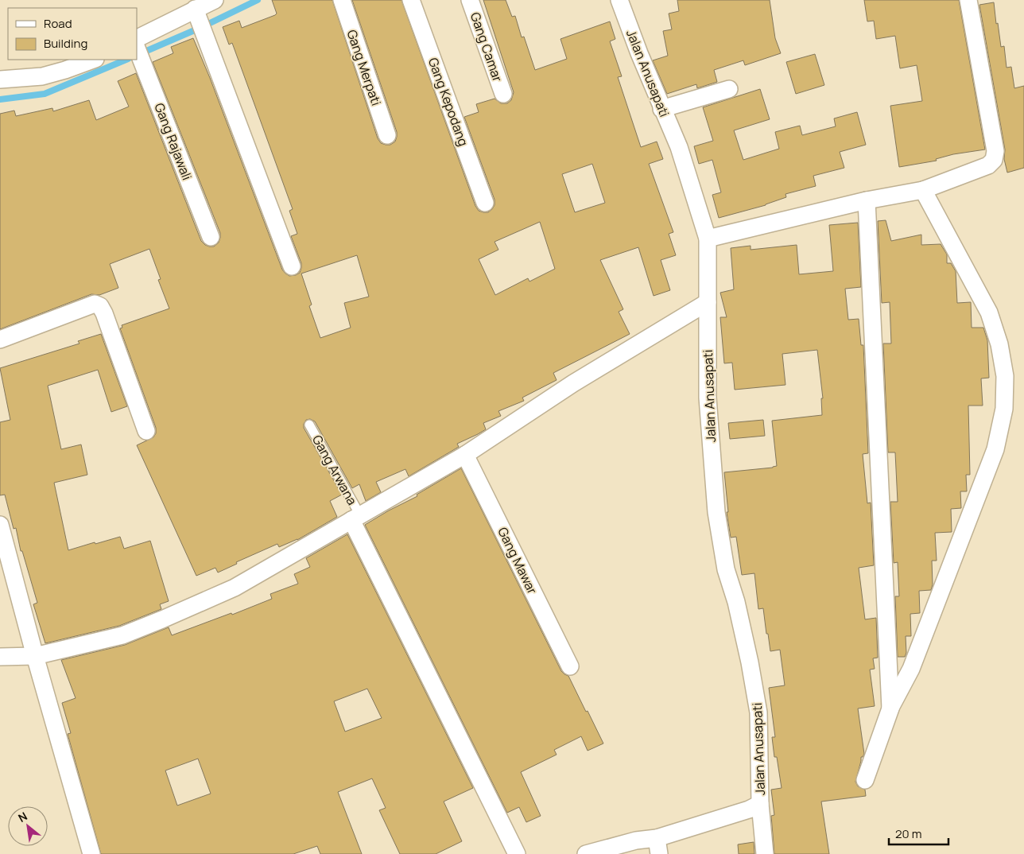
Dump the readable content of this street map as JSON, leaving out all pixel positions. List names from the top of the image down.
{
  "streets": {
    "street": [
      "Gang Camar",
      "Gang Merpati",
      "Jalan Anusapati",
      "Gang Kepodang",
      "Gang Rajawali",
      "Gang Mawar"
    ],
    "lane": ["Gang Arwana"]
  },
  "legend": ["Road", "Building"],
  "scale_bar": "20 m",
  "north": "top left"
}
